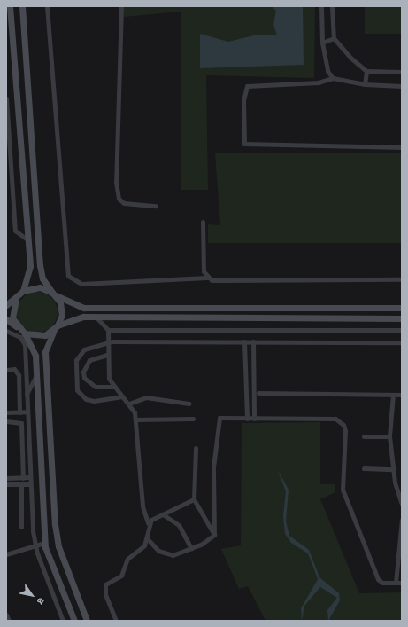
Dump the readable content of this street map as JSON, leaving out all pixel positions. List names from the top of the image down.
{
  "north": "bottom right"
}
